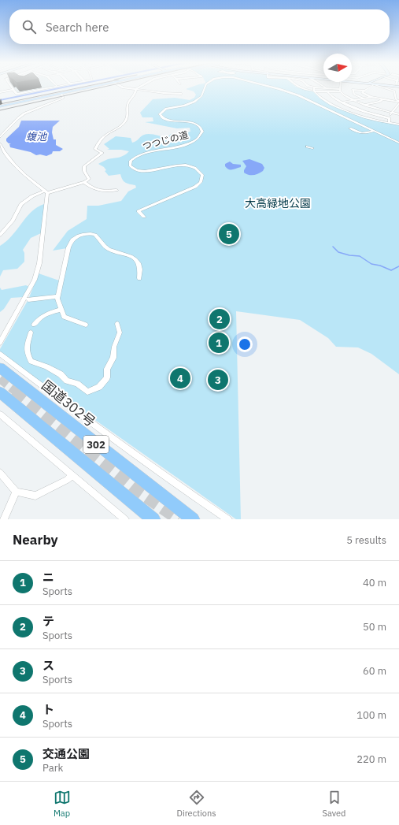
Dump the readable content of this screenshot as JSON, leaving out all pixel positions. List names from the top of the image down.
{
  "streets": {
    "highway": ["国道302号", "302"],
    "street": ["つつじの道"]
  },
  "water": ["蝮池"],
  "parks": ["大高緑地公園"],
  "north": "right",
  "page": {
    "search": "Search here",
    "pins": [
      "5",
      "2",
      "1",
      "4",
      "3"
    ],
    "heading": ["Nearby", "5 results"],
    "list": [
      {
        "mark": "1",
        "name": "ニ",
        "note": "Sports",
        "value": "40 m"
      },
      {
        "mark": "2",
        "name": "テ",
        "note": "Sports",
        "value": "50 m"
      },
      {
        "mark": "3",
        "name": "ス",
        "note": "Sports",
        "value": "60 m"
      },
      {
        "mark": "4",
        "name": "ト",
        "note": "Sports",
        "value": "100 m"
      },
      {
        "mark": "5",
        "name": "交通公園",
        "note": "Park",
        "value": "220 m"
      }
    ],
    "nav": ["Map", "Directions", "Saved"]
  }
}
